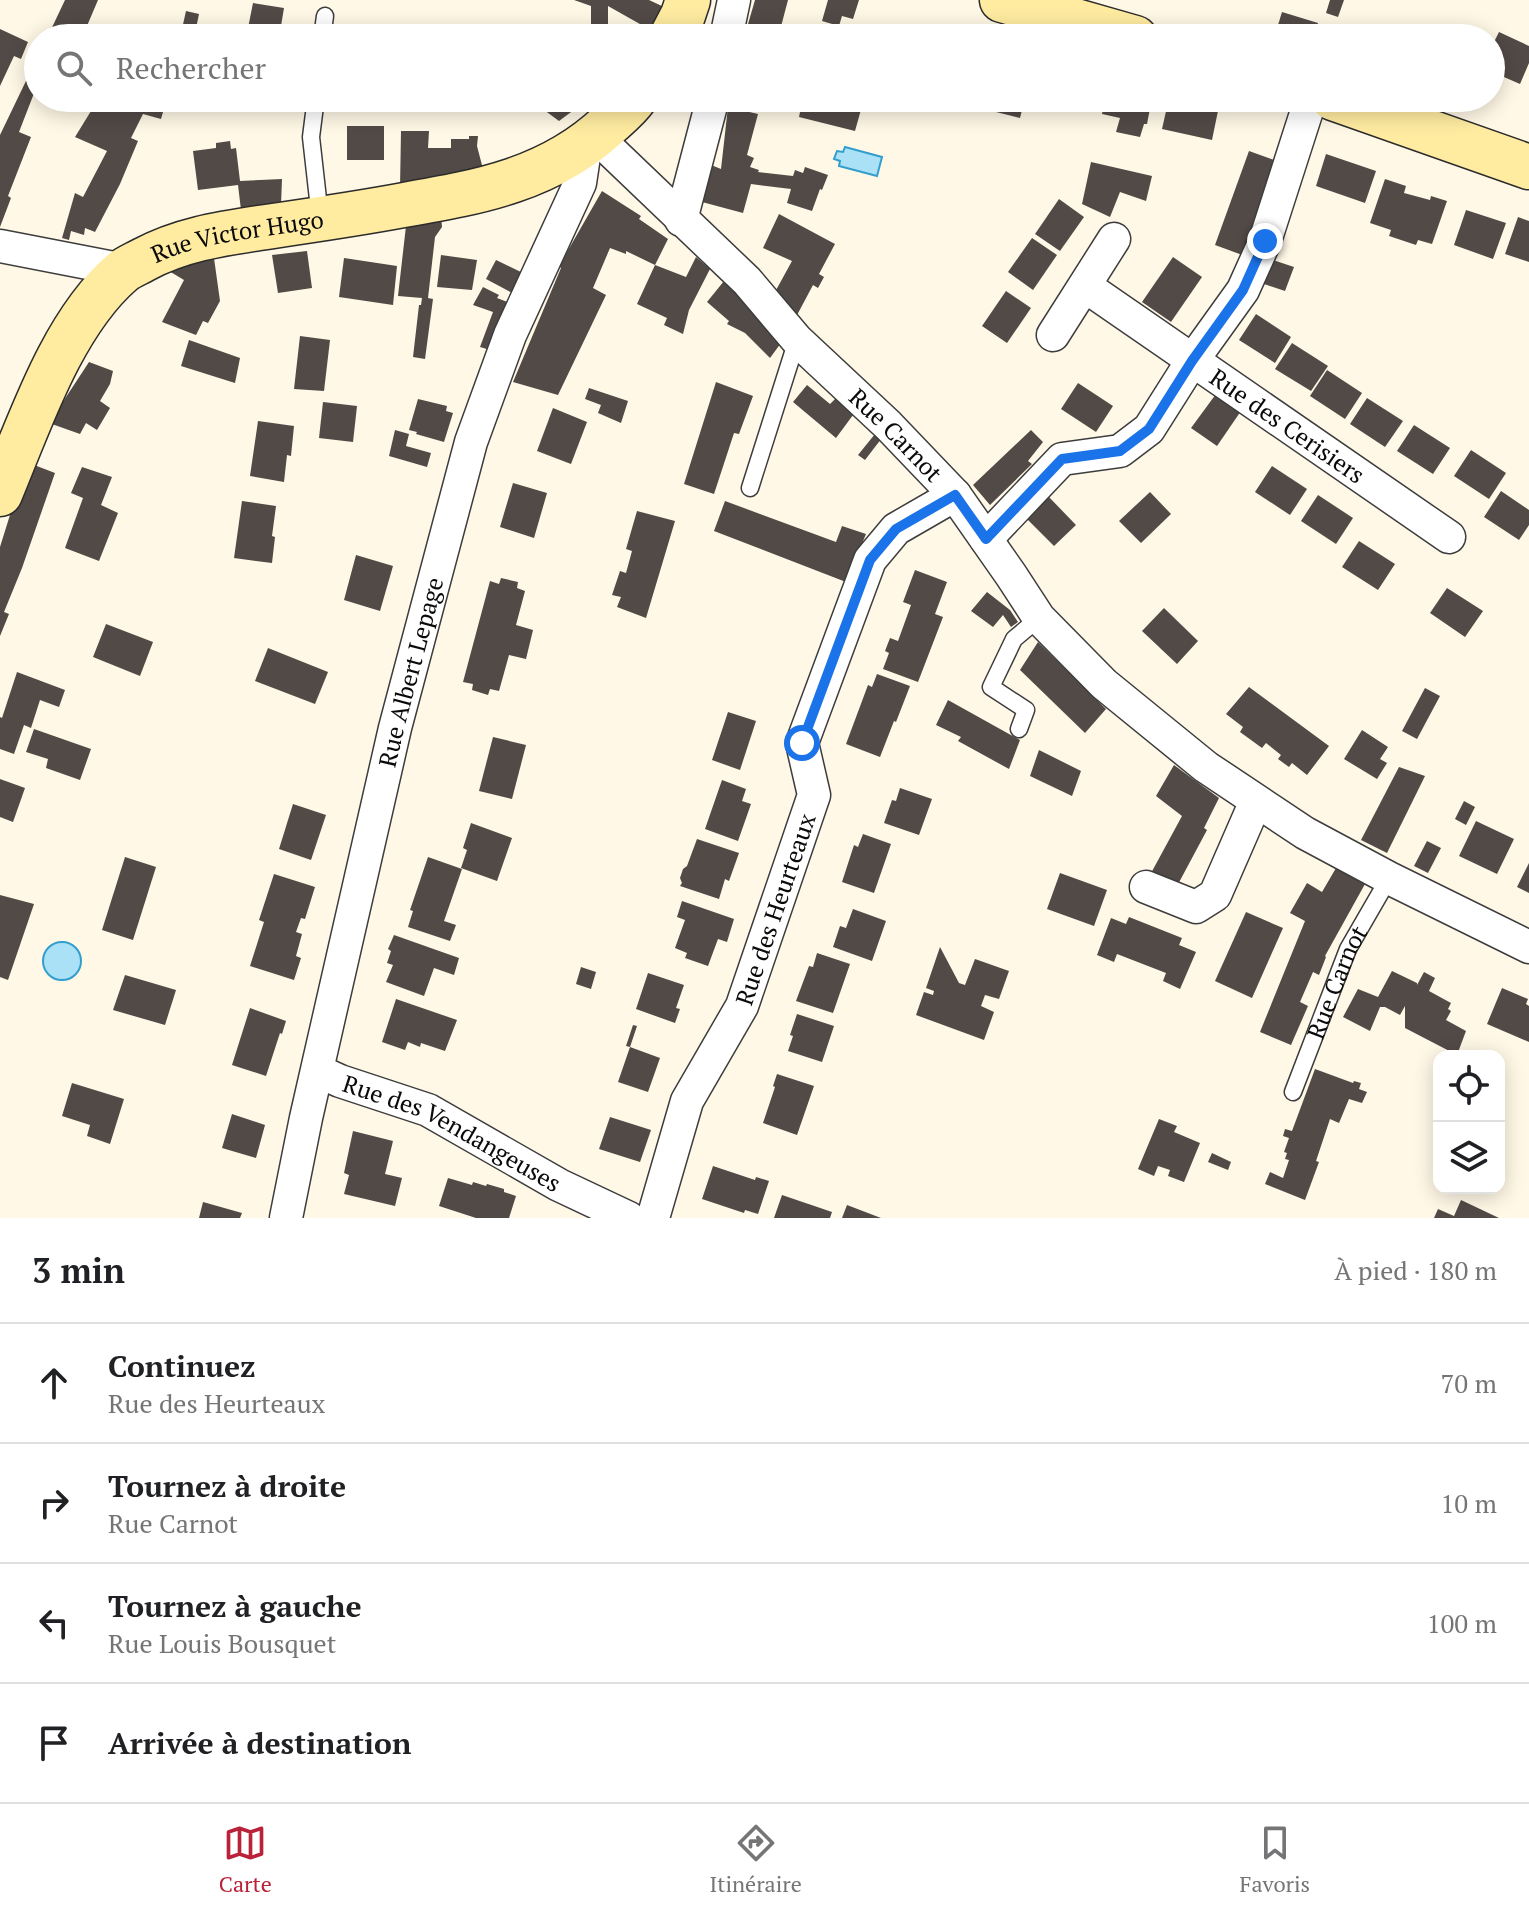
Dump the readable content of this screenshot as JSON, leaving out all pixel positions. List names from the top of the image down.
{
  "streets": {
    "street": [
      "Rue Victor Hugo",
      "Rue des Cerisiers",
      "Rue Carnot",
      "Rue Albert Lepage",
      "Rue des Heurteaux",
      "Rue des Vendangeuses"
    ]
  },
  "crossings": [
    ["Rue Victor Hugo", "Rue Carnot"],
    ["Rue Victor Hugo", "Rue Albert Lepage"],
    ["Rue Carnot", "Rue Albert Lepage"],
    ["Rue Carnot", "Rue des Heurteaux"],
    ["Rue Albert Lepage", "Rue des Vendangeuses"]
  ],
  "page": {
    "search": "Rechercher",
    "heading": ["3 min", "À pied · 180 m"],
    "list": [
      ["Continuez", "Rue des Heurteaux", "70 m"],
      ["Tournez à droite", "Rue Carnot", "10 m"],
      ["Tournez à gauche", "Rue Louis Bousquet", "100 m"],
      "Arrivée à destination"
    ],
    "nav": ["Carte", "Itinéraire", "Favoris"]
  }
}
